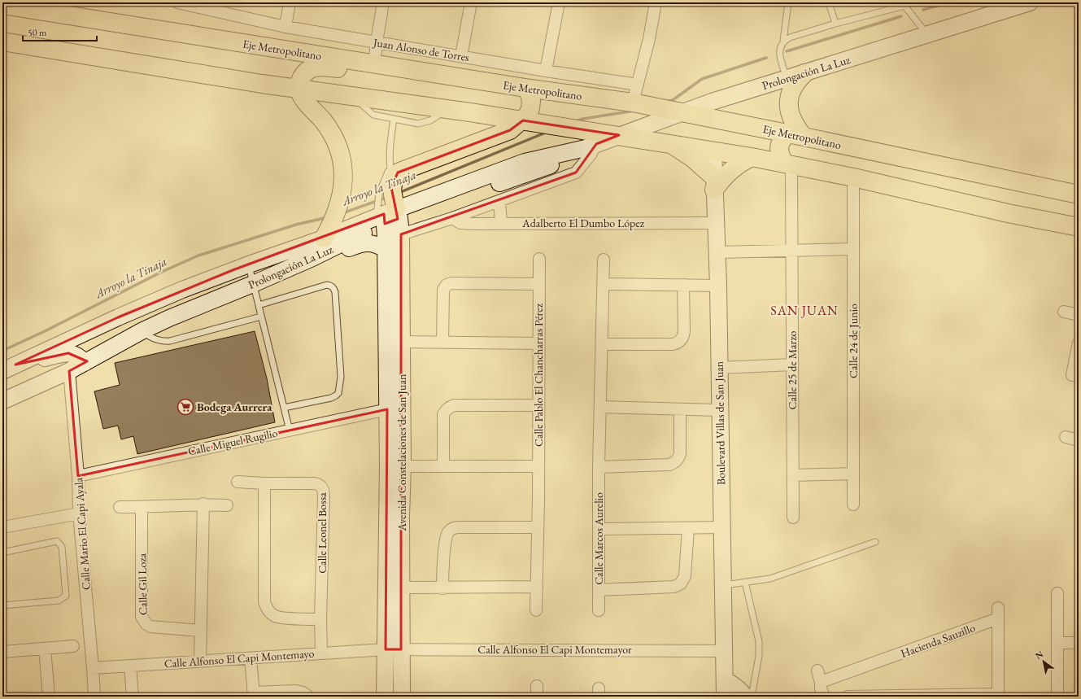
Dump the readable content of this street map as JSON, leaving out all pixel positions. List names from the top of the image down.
{
  "streets": {
    "main road": [
      "Eje Metropolitano",
      "Prolongación La Luz",
      "Boulevard Villas de San Juan",
      "Avenida Constelaciones de San Juan"
    ],
    "street": [
      "Juan Alonso de Torres",
      "Adalberto El Dumbo López",
      "Calle 24 de Junio",
      "Calle 25 de Marzo",
      "Calle Pablo El Chancharras Pérez",
      "Calle Miguel Rugilio",
      "Calle Leonel Bossa",
      "Calle Mario El Capi Ayala",
      "Calle Marcos Aurelio",
      "Calle Gil Loza",
      "Hacienda Sauzillo",
      "Calle Alfonso El Capi Montemayor",
      "Calle Alfonso El Capi Montemayo"
    ]
  },
  "crossings": [
    ["Eje Metropolitano", "Prolongación La Luz"],
    ["Prolongación La Luz", "Avenida Constelaciones de San Juan"],
    ["Prolongación La Luz", "Calle Mario El Capi Ayala"],
    ["Adalberto El Dumbo López", "Boulevard Villas de San Juan"],
    ["Boulevard Villas de San Juan", "Calle Alfonso El Capi Montemayor"],
    ["Calle Miguel Rugilio", "Avenida Constelaciones de San Juan"],
    ["Calle Miguel Rugilio", "Calle Mario El Capi Ayala"],
    ["Avenida Constelaciones de San Juan", "Calle Alfonso El Capi Montemayor"],
    ["Avenida Constelaciones de San Juan", "Calle Alfonso El Capi Montemayo"],
    ["Calle Leonel Bossa", "Calle Alfonso El Capi Montemayo"],
    ["Calle Mario El Capi Ayala", "Calle Alfonso El Capi Montemayo"],
    ["Calle Alfonso El Capi Montemayor", "Calle Alfonso El Capi Montemayo"]
  ],
  "districts": ["SAN JUAN"],
  "water": ["Arroyo la Tinaja"],
  "places": {
    "supermarket": ["Bodega Aurrera"]
  },
  "scale_bar": "50 m",
  "north": "top left"
}
